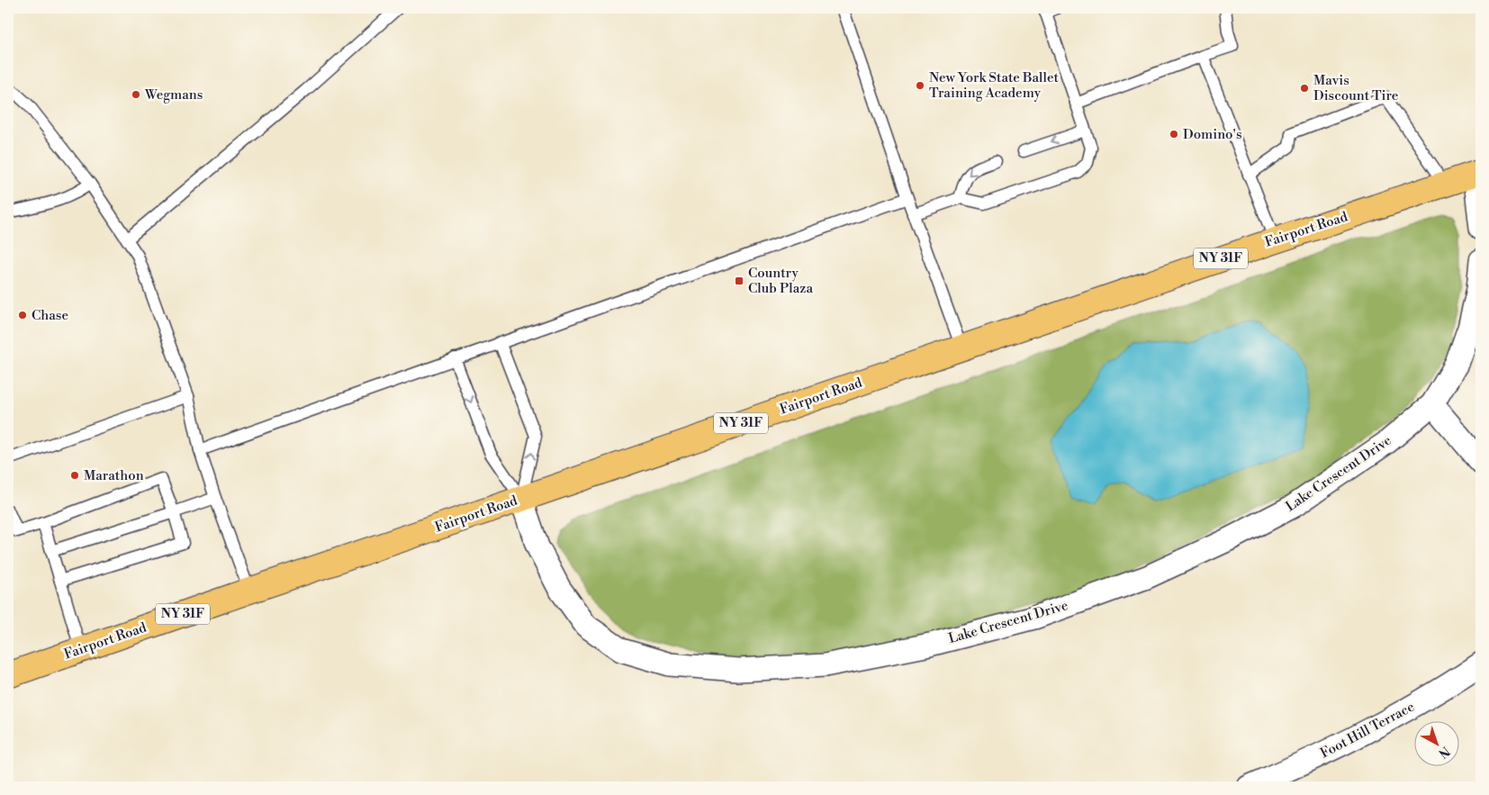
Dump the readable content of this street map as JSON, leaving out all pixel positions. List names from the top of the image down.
{
  "streets": {
    "main road": ["Fairport Road", "NY 31F"],
    "street": ["Lake Crescent Drive", "Foot Hill Terrace"]
  },
  "crossings": [
    ["Fairport Road", "Lake Crescent Drive"]
  ],
  "places": {
    "other": [
      "New York State Ballet Training Academy",
      "Mavis Discount Tire",
      "Wegmans",
      "Domino's",
      "Chase",
      "Marathon"
    ],
    "transit": ["Country Club Plaza"]
  },
  "north": "bottom right"
}
